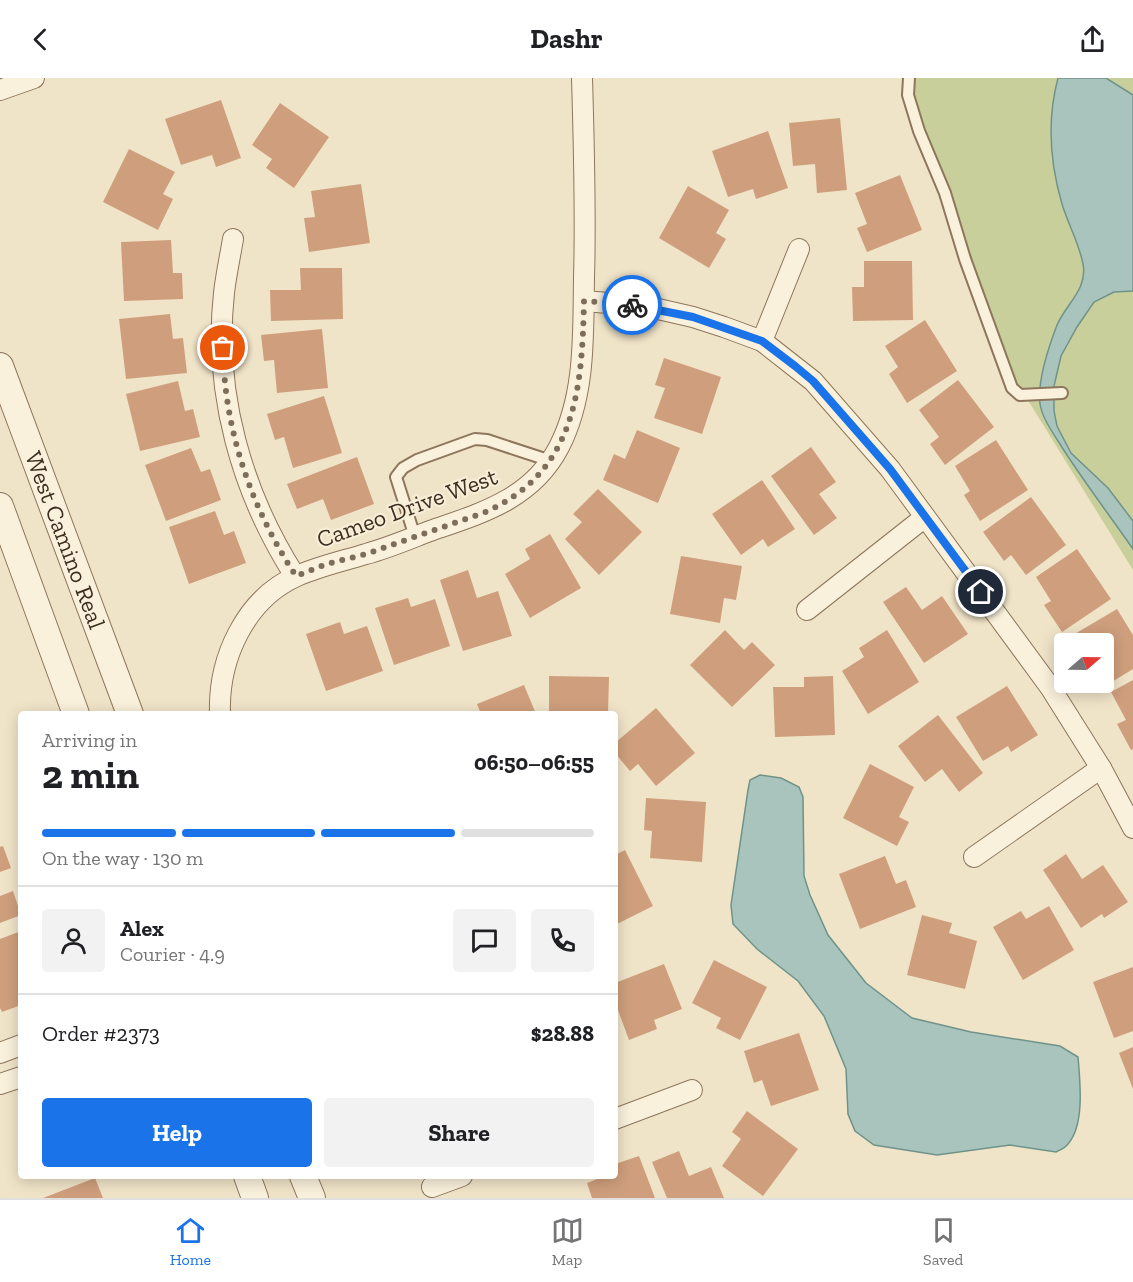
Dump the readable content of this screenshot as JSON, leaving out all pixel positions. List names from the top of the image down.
{
  "streets": {
    "street": ["Cameo Drive West", "West Camino Real"]
  },
  "north": "right",
  "page": {
    "header": "Dashr",
    "heading": ["2 min", "Arriving in", "06:50–06:55"],
    "panel": [
      "Alex",
      "Courier · 4.9",
      "Order #2373",
      "$28.88"
    ],
    "bar": "On the way · 130 m",
    "buttons": ["Help", "Share"],
    "tabs": ["Home", "Map", "Saved"]
  }
}
